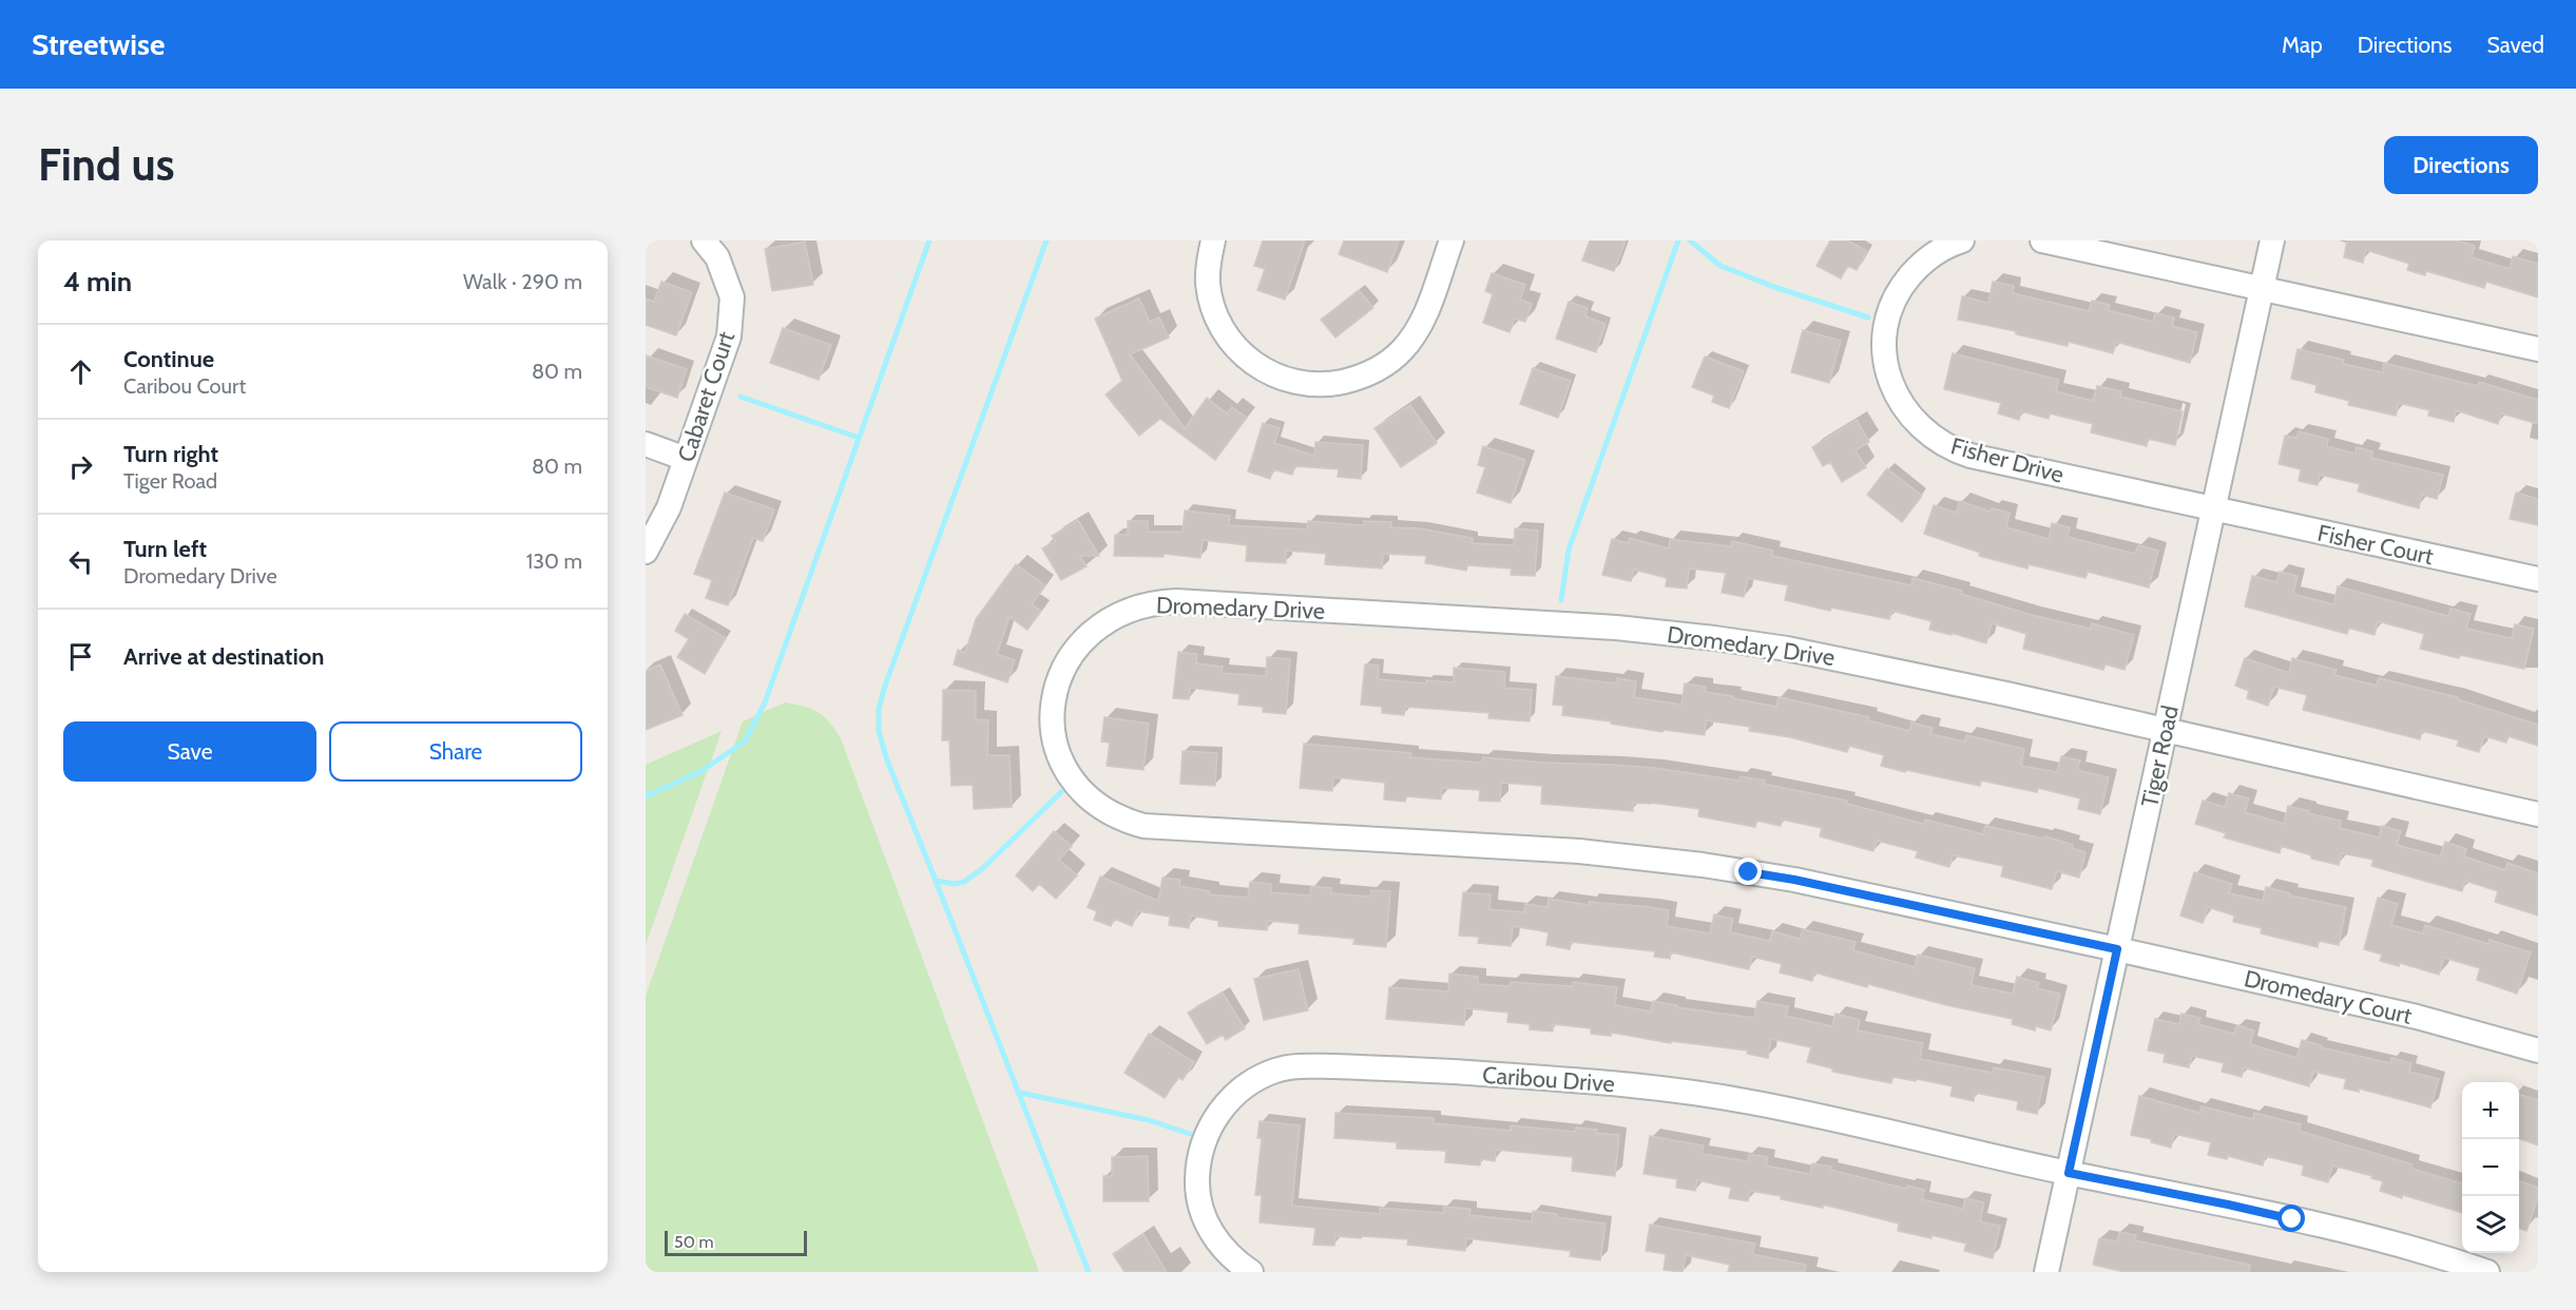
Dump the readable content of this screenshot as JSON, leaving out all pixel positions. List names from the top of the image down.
{
  "streets": {
    "street": [
      "Cabaret Court",
      "Fisher Drive",
      "Fisher Court",
      "Dromedary Drive",
      "Tiger Road",
      "Dromedary Court",
      "Caribou Drive"
    ]
  },
  "crossings": [
    ["Fisher Drive", "Fisher Court"],
    ["Fisher Drive", "Tiger Road"],
    ["Fisher Court", "Tiger Road"],
    ["Dromedary Drive", "Tiger Road"],
    ["Dromedary Drive", "Dromedary Court"],
    ["Tiger Road", "Dromedary Court"],
    ["Tiger Road", "Caribou Drive"]
  ],
  "scale_bar": "50 m",
  "page": {
    "header": "Streetwise",
    "nav": ["Map", "Directions", "Saved"],
    "buttons": [
      "Directions",
      ["Save", "Share"]
    ],
    "title": "Find us",
    "heading": ["4 min", "Walk · 290 m"],
    "list": [
      ["Continue", "Caribou Court", "80 m"],
      ["Turn right", "Tiger Road", "80 m"],
      ["Turn left", "Dromedary Drive", "130 m"],
      "Arrive at destination"
    ],
    "map_buttons": ["+", "−"],
    "scale": "50 m"
  }
}
